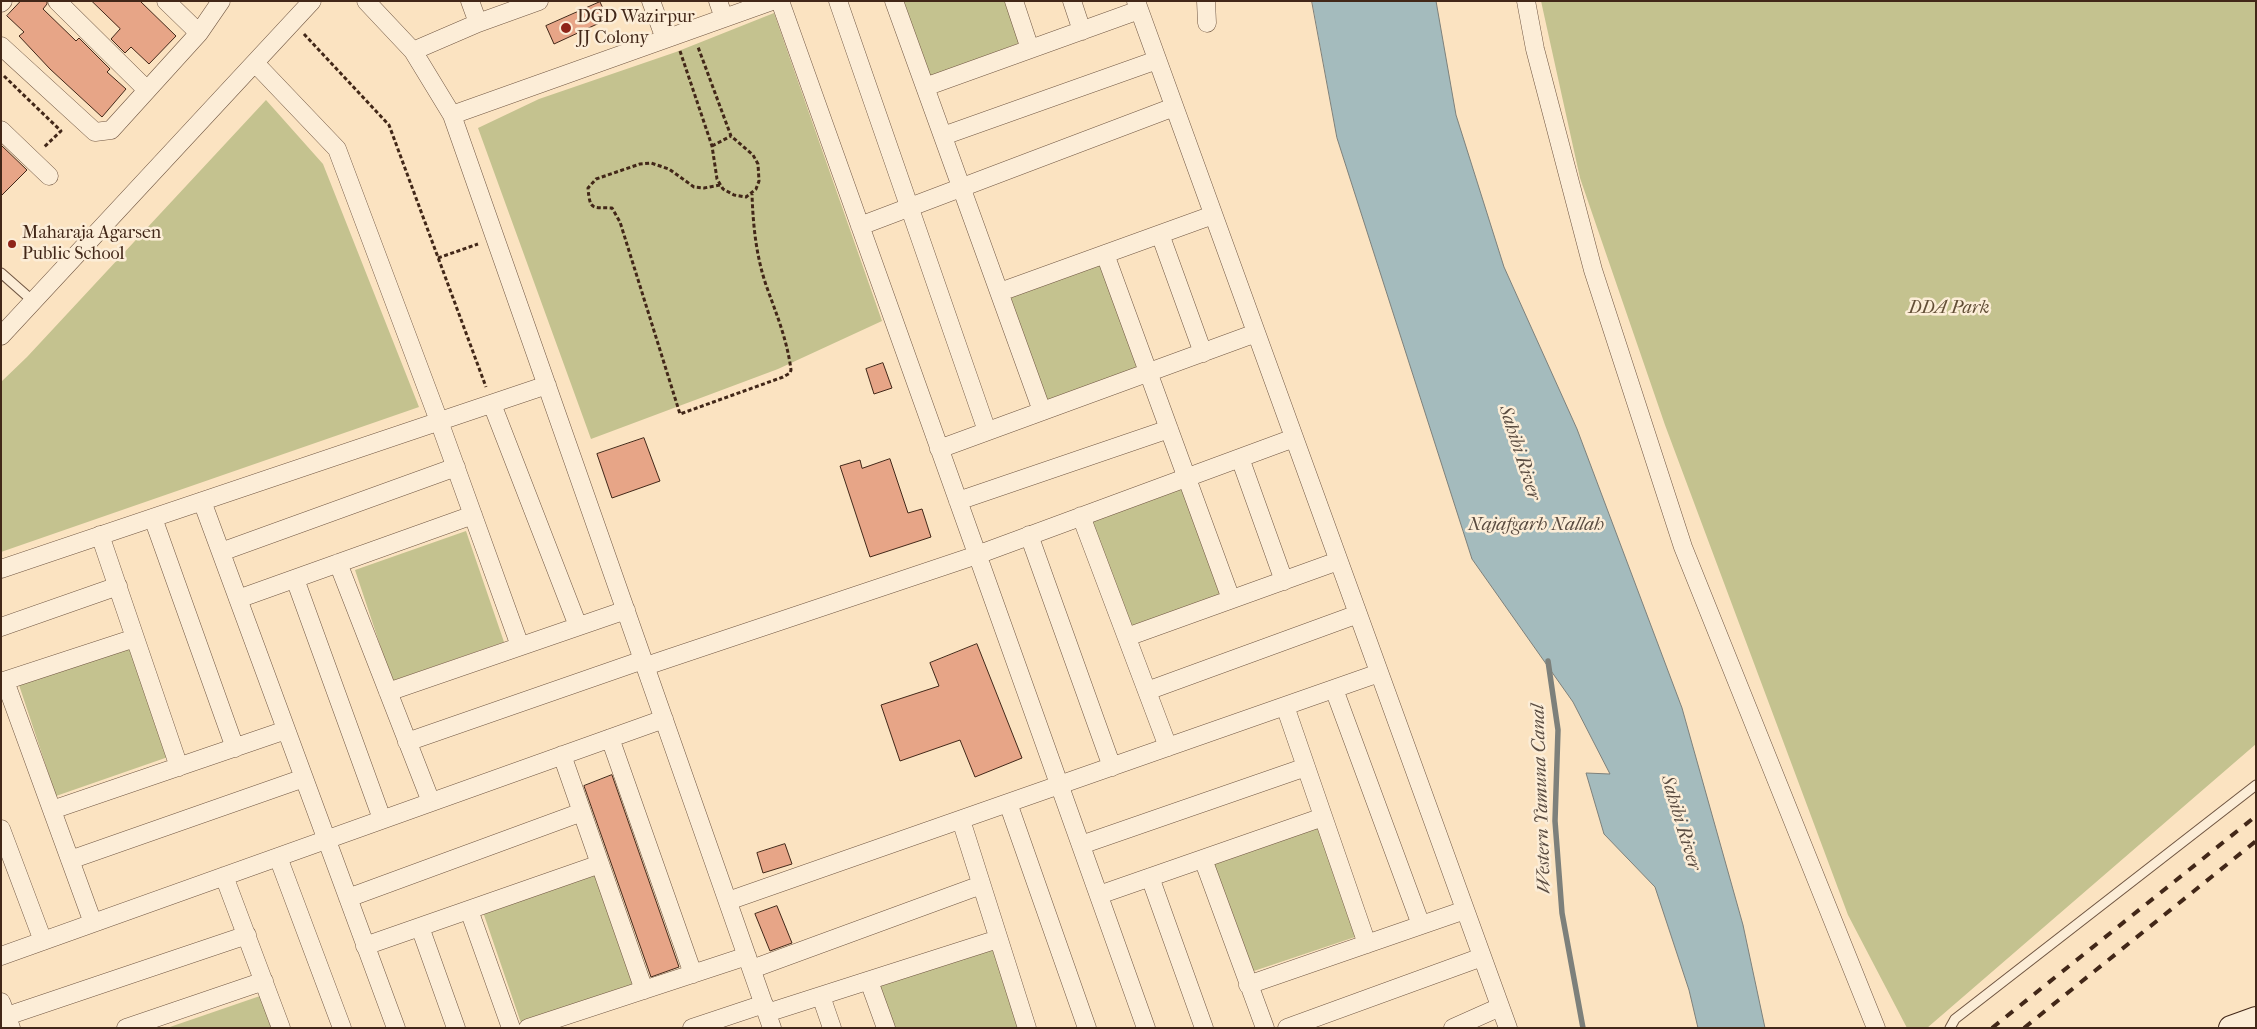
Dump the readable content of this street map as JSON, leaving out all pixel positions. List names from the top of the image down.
{
  "water": ["Sahibi River", "Najafgarh Nallah", "Western Yamuna Canal"],
  "parks": ["DDA Park"],
  "places": ["DGD Wazirpur JJ Colony", "Maharaja Agarsen Public School"]
}
